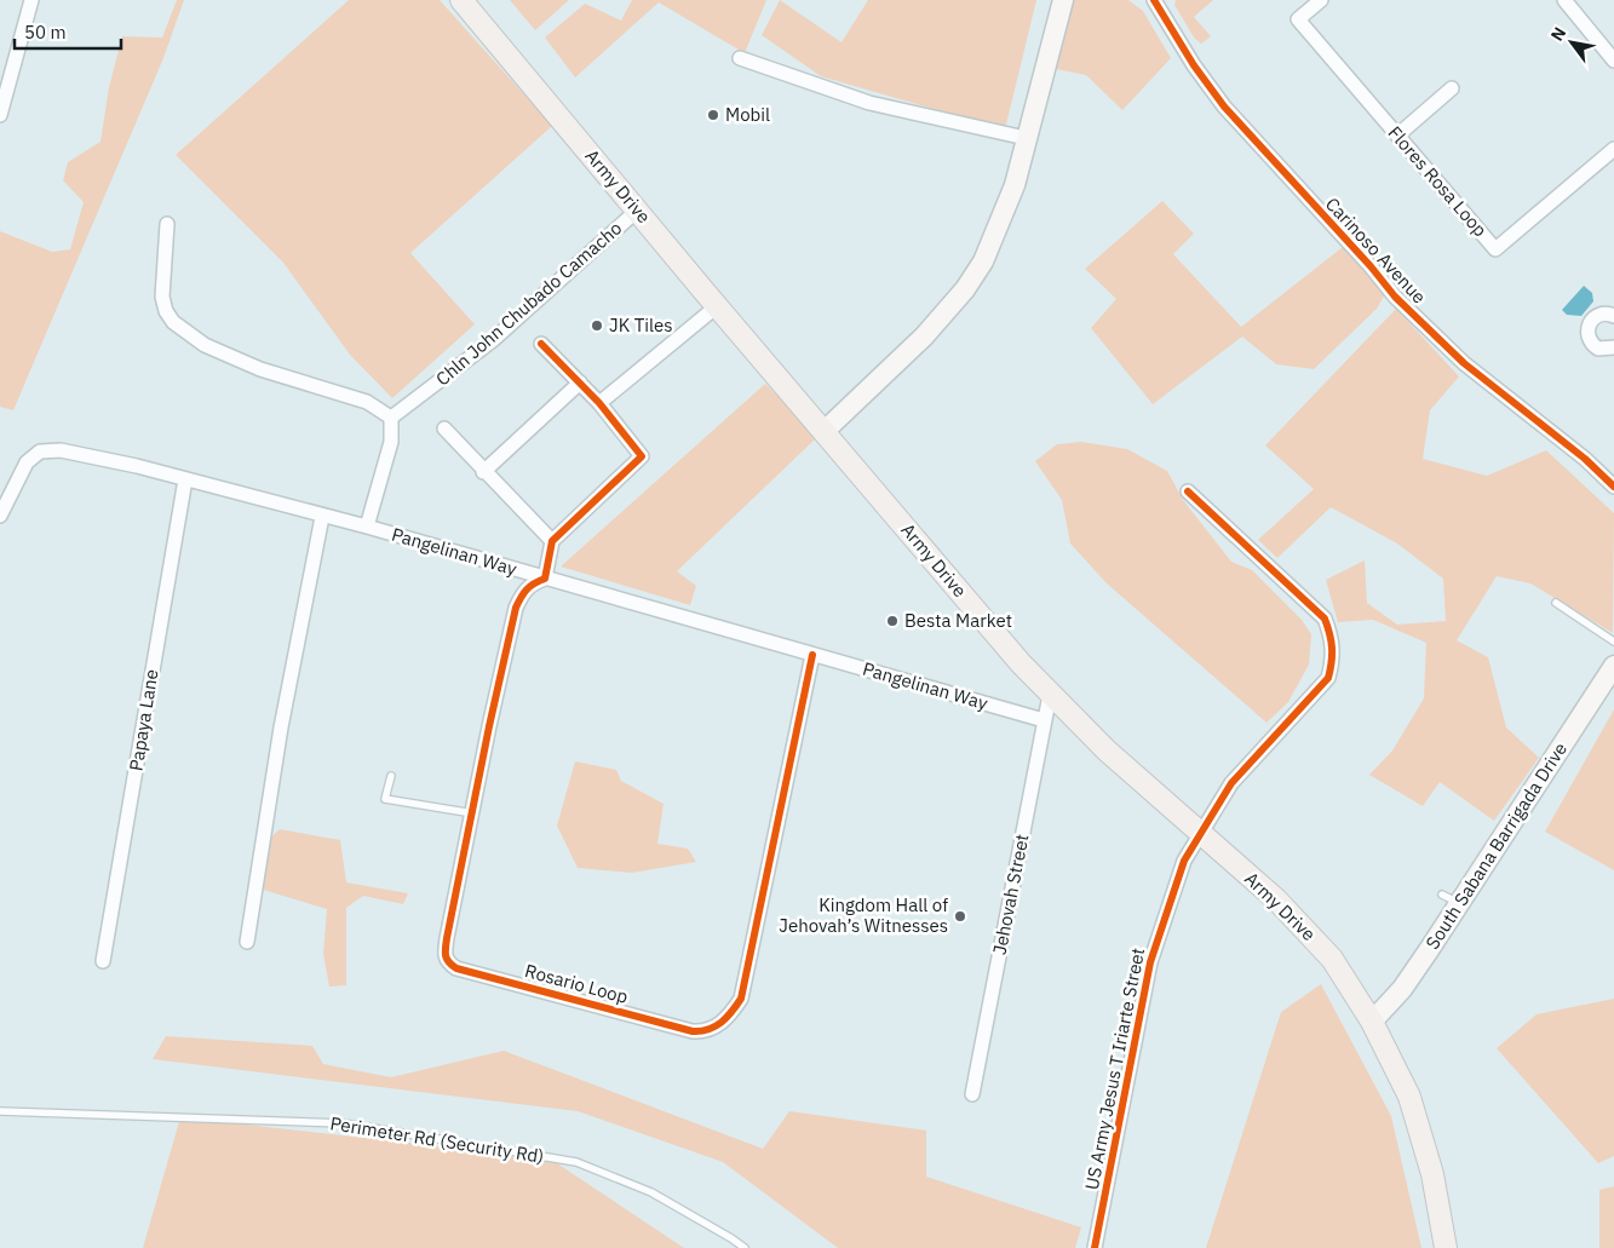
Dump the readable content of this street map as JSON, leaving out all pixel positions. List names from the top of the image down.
{
  "streets": {
    "main road": ["Army Drive", "South Sabana Barrigada Drive"],
    "street": [
      "Flores Rosa Loop",
      "Carinoso Avenue",
      "Chln John Chubado Camacho",
      "Pangelinan Way",
      "Papaya Lane",
      "Jehovah Street",
      "Rosario Loop",
      "US Army Jesus T Iriarte Street"
    ],
    "lane": ["Perimeter Rd (Security Rd)"]
  },
  "crossings": [
    ["Army Drive", "Chln John Chubado Camacho"],
    ["Army Drive", "South Sabana Barrigada Drive"],
    ["Army Drive", "Jehovah Street"],
    ["Army Drive", "US Army Jesus T Iriarte Street"],
    ["Pangelinan Way", "Papaya Lane"],
    ["Pangelinan Way", "Jehovah Street"],
    ["Pangelinan Way", "Rosario Loop"]
  ],
  "places": [
    "Mobil",
    "JK Tiles",
    "Besta Market",
    "Kingdom Hall of Jehovah’s Witnesses"
  ],
  "scale_bar": "50 m",
  "north": "top left"
}
